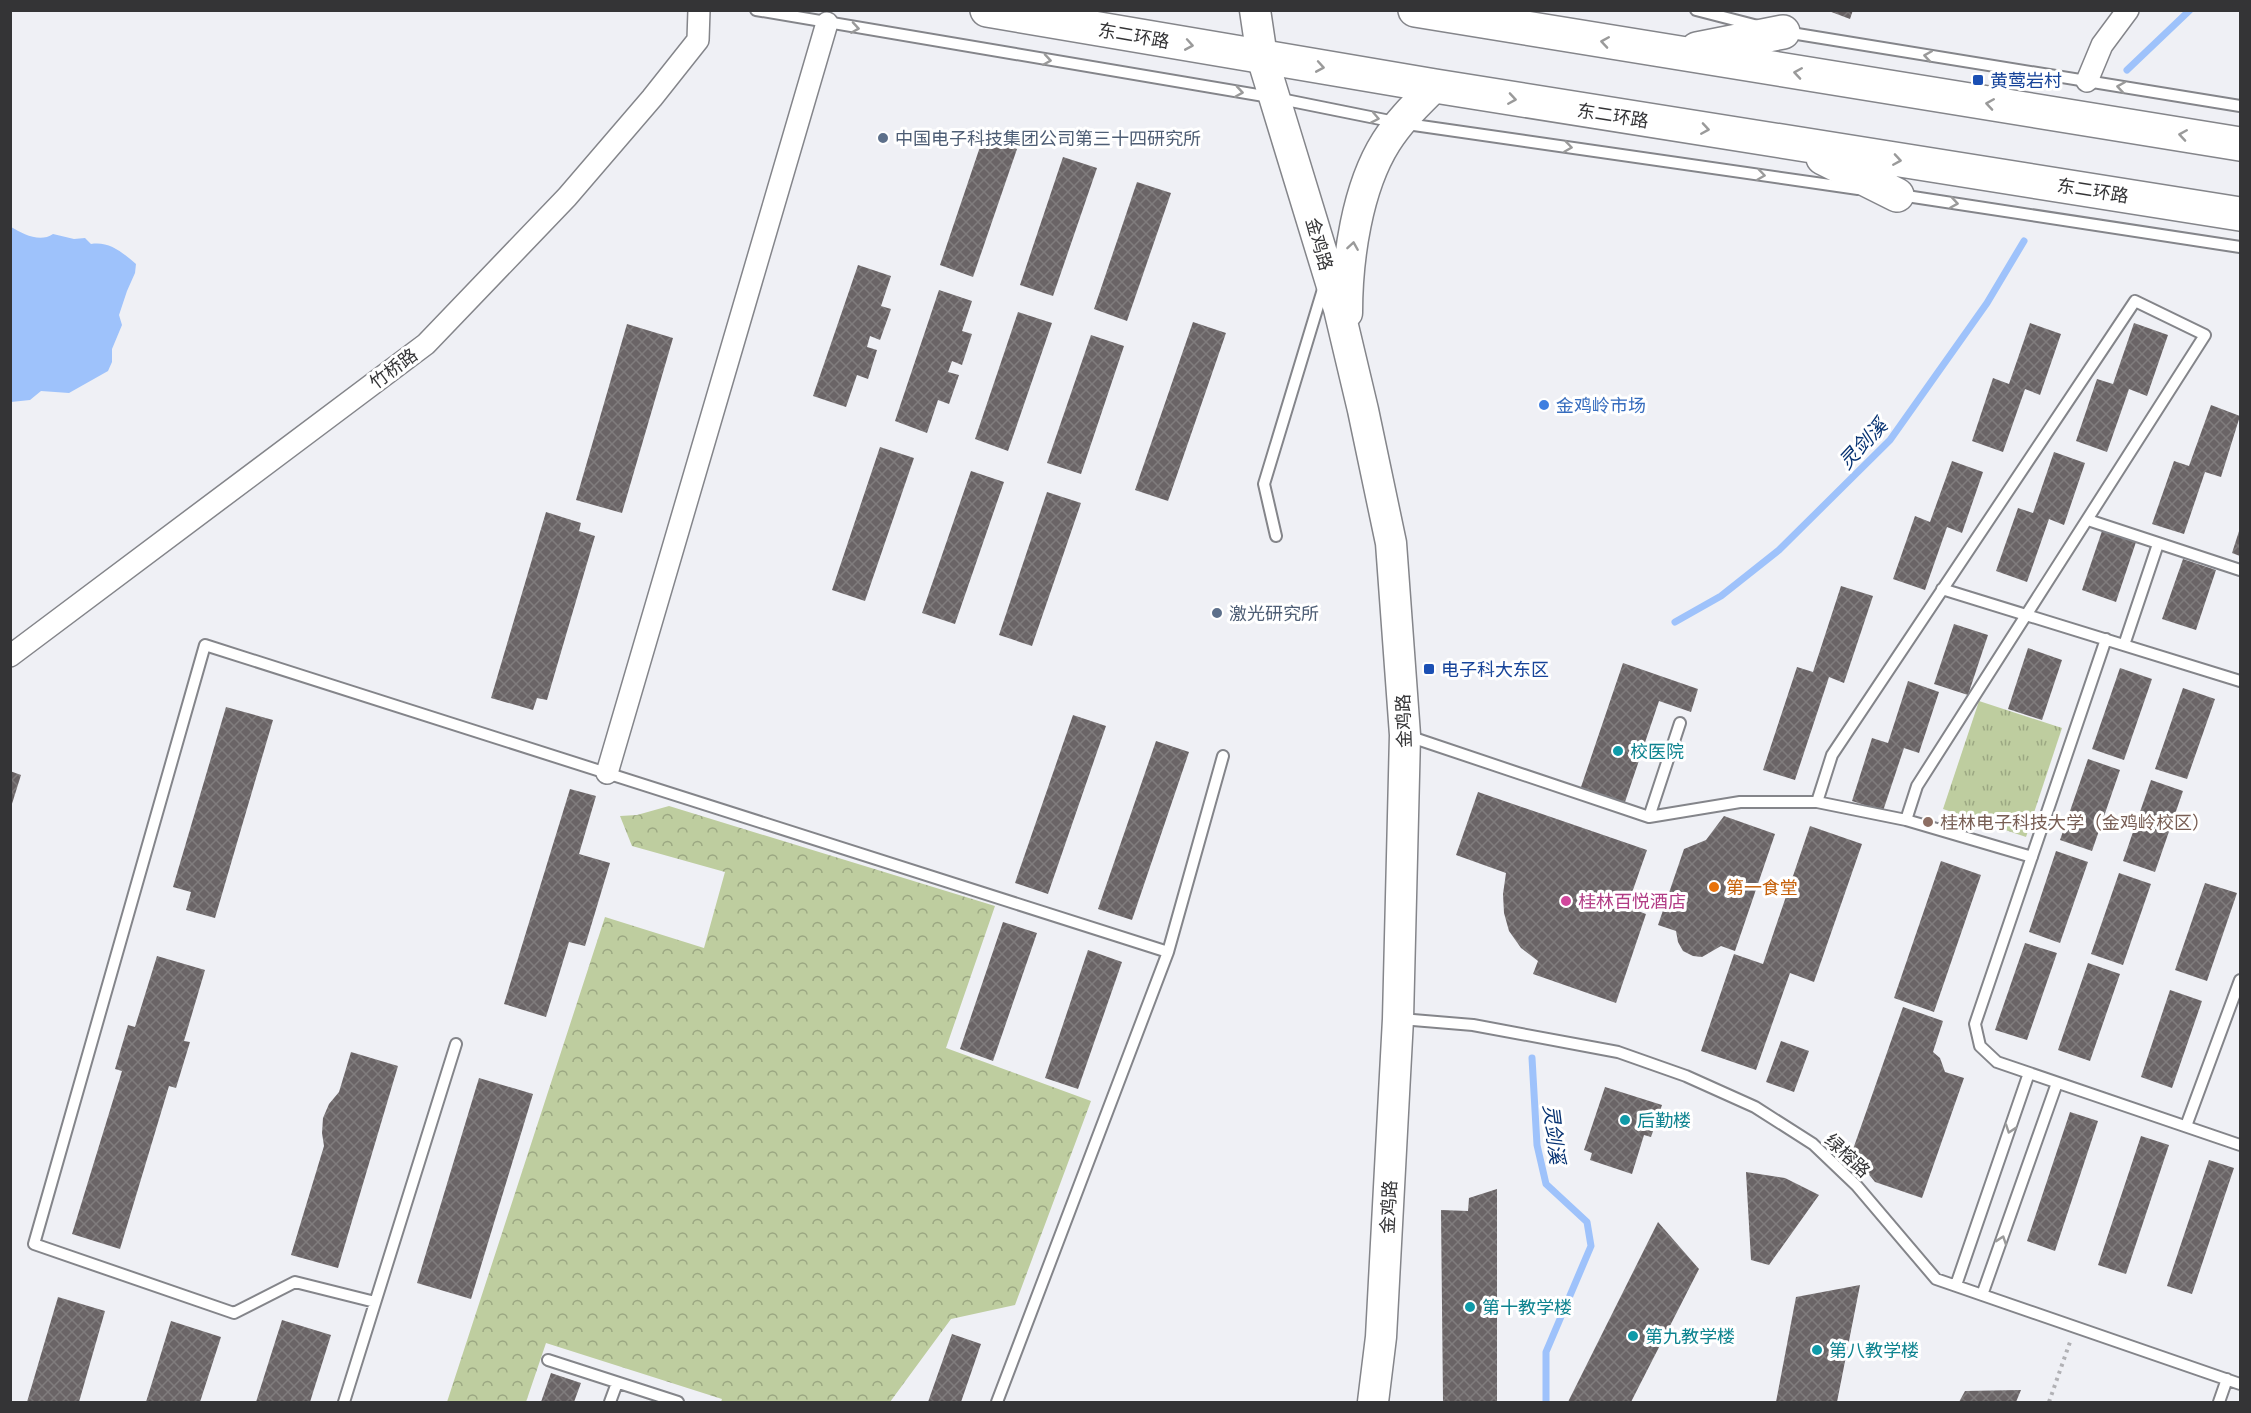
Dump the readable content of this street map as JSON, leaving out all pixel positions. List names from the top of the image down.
{
  "streets": {
    "main road": ["东二环路", "金鸡路"],
    "street": ["竹桥路"],
    "lane": ["绿榕路"]
  },
  "crossings": [
    ["东二环路", "金鸡路"],
    ["金鸡路", "绿榕路"]
  ],
  "water": ["灵剑溪"],
  "places": {
    "transit": ["黄莺岩村", "电子科大东区"],
    "other": [
      "中国电子科技集团公司第三十四研究所",
      "金鸡岭市场",
      "激光研究所",
      "校医院",
      "桂林电子科技大学（金鸡岭校区）",
      "第一食堂",
      "桂林百悦酒店",
      "后勤楼",
      "第十教学楼",
      "第九教学楼",
      "第八教学楼"
    ]
  }
}
